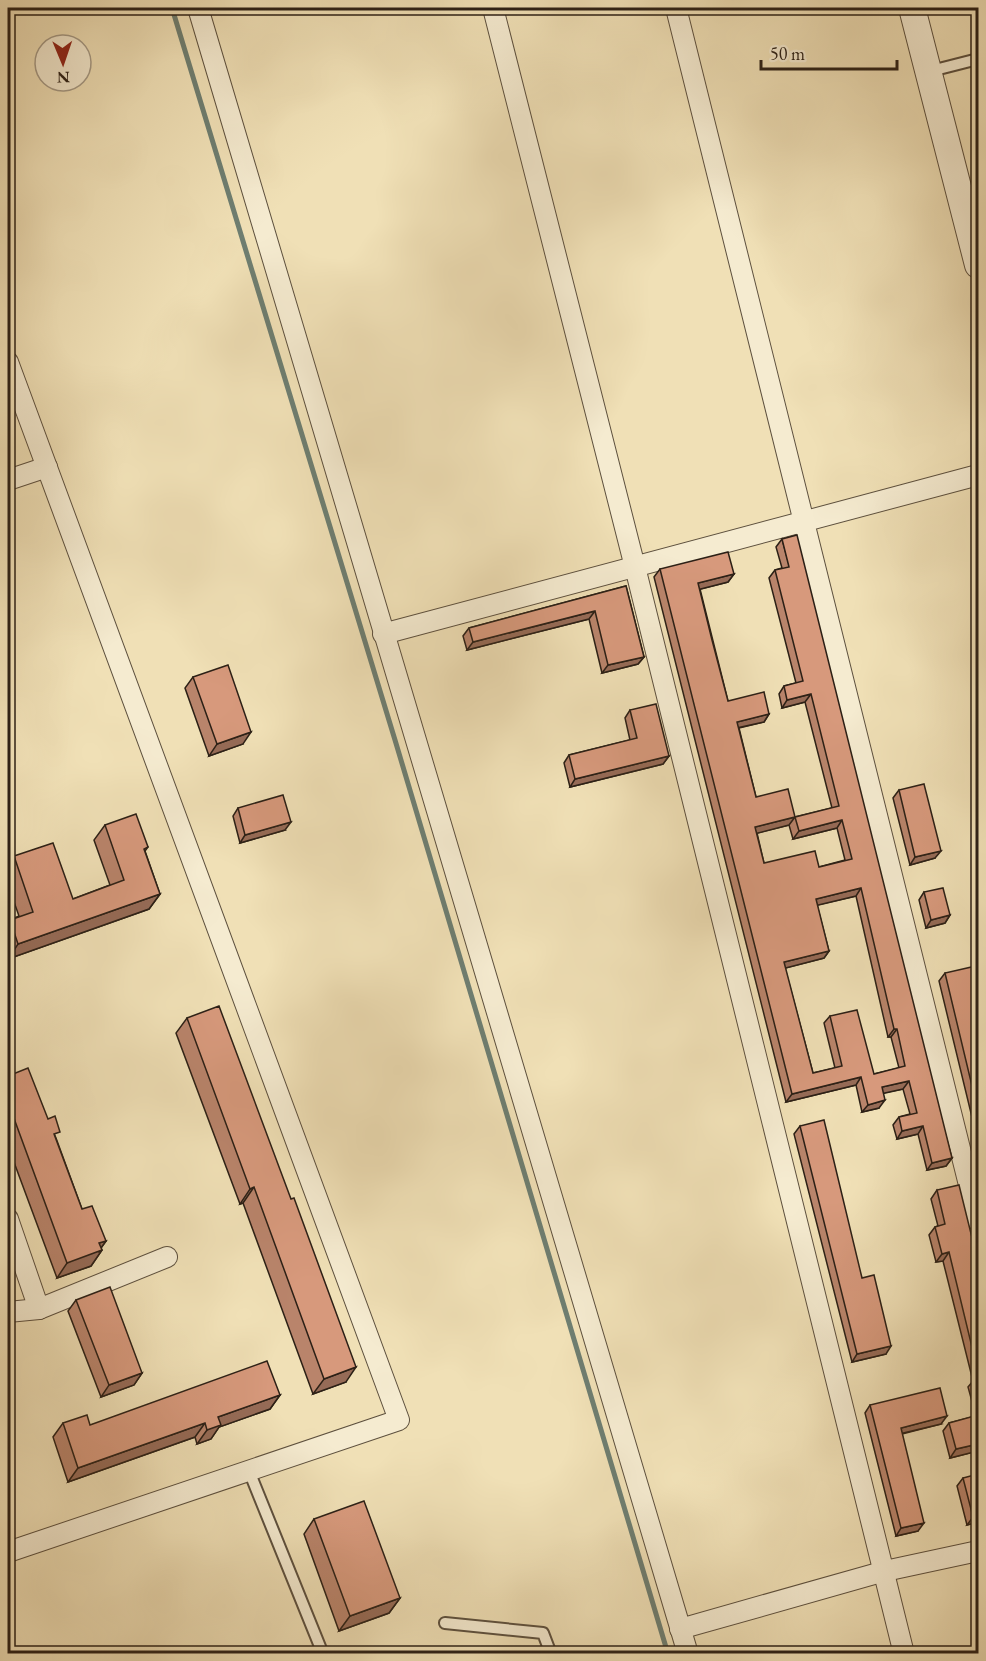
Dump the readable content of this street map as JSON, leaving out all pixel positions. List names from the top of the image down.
{
  "scale_bar": "50 m",
  "north": "bottom"
}
